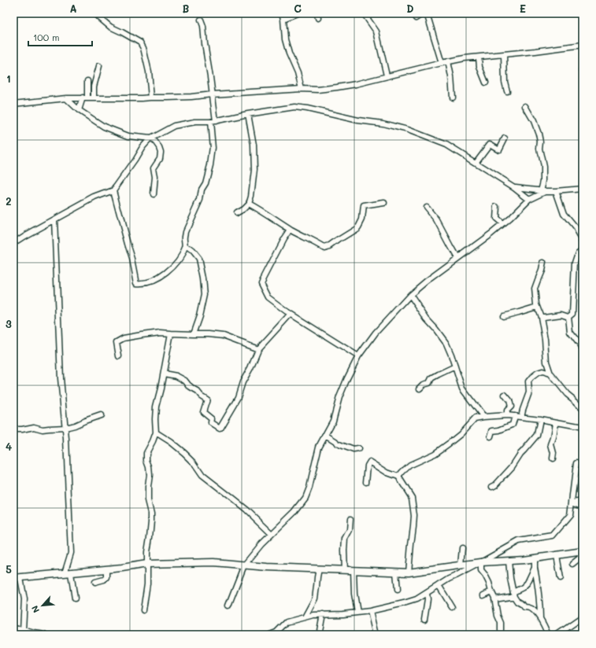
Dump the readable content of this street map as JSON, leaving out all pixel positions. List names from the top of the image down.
{
  "scale_bar": "100 m",
  "north": "bottom left",
  "grid": {
    "columns": [
      "A",
      "B",
      "C",
      "D",
      "E"
    ],
    "rows": [
      "1",
      "2",
      "3",
      "4",
      "5"
    ]
  }
}
